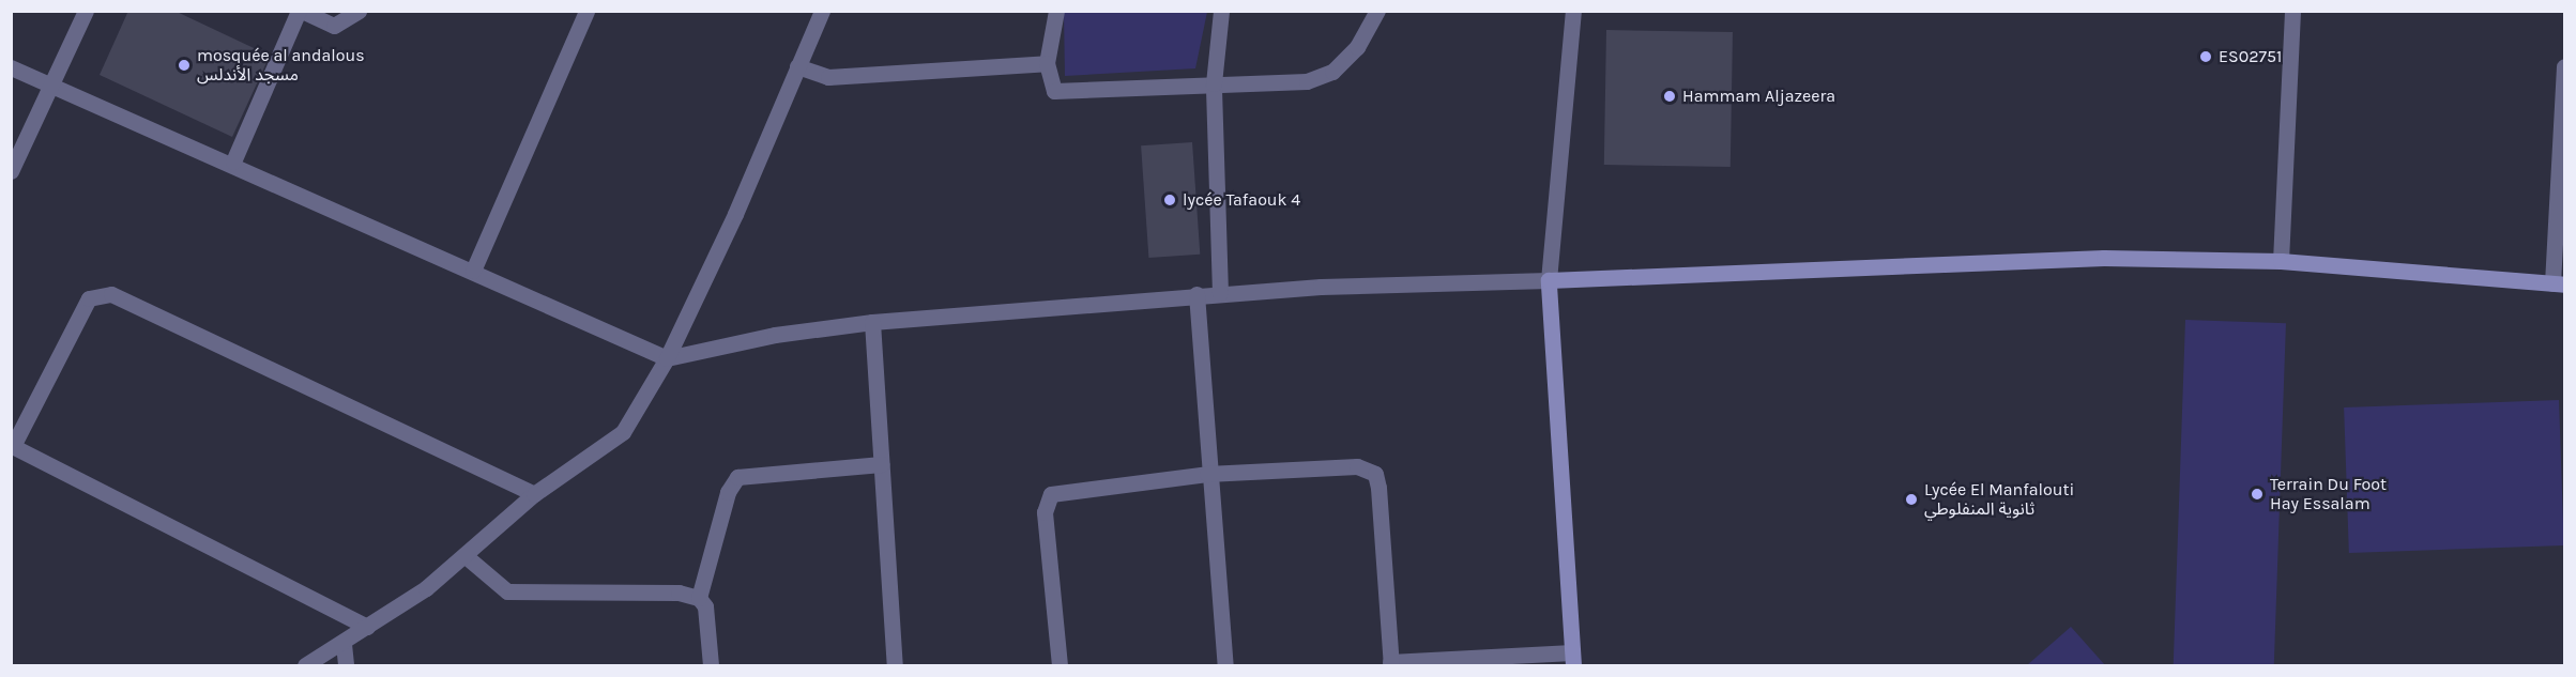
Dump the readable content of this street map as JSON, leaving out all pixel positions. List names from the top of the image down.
{
  "places": [
    "ES02751",
    "mosquée al andalous مسجد الأندلس",
    "Hammam Aljazeera",
    "lycée Tafaouk 4",
    "Terrain Du Foot Hay Essalam",
    "Lycée El Manfalouti ثانوية المنفلوطي"
  ]
}
